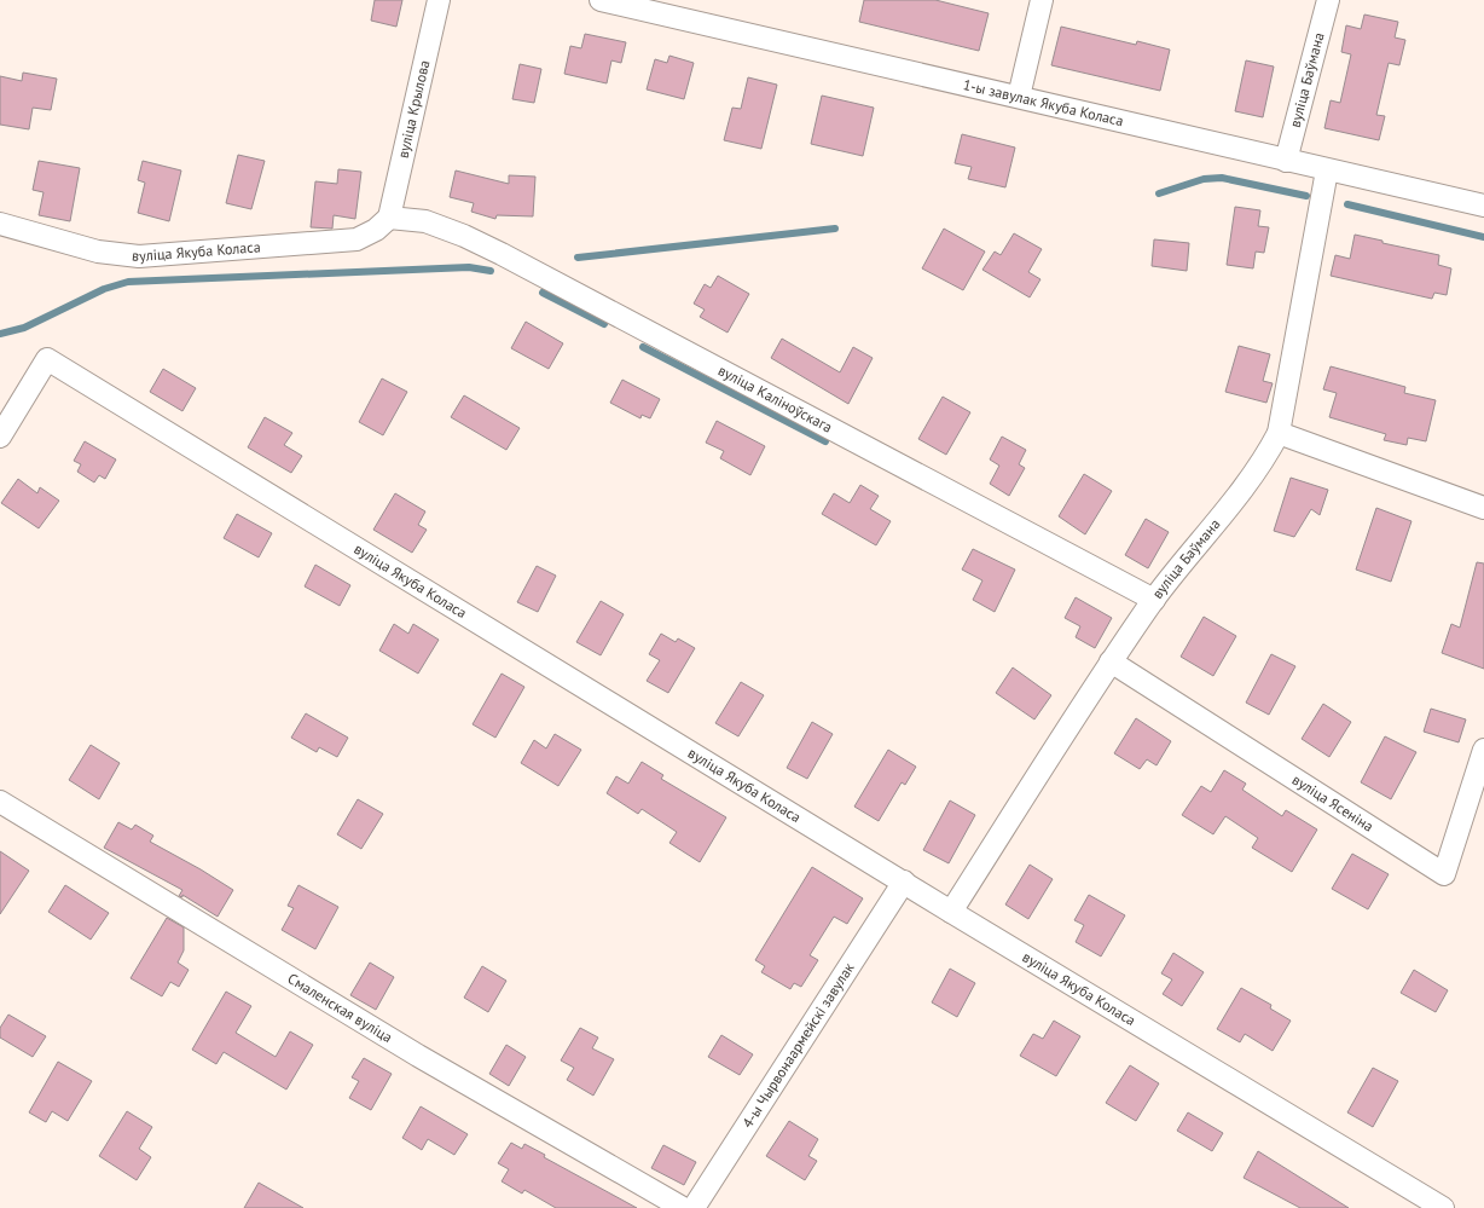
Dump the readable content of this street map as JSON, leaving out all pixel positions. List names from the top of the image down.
{
  "streets": {
    "street": [
      "вуліца Баўмана",
      "1-ы завулак Якуба Коласа",
      "вуліца Крылова",
      "вуліца Якуба Коласа",
      "вуліца Каліноўскага",
      "вуліца Ясеніна",
      "Смаленская вуліца",
      "4-ы Чырвонаармейскі завулак"
    ]
  },
  "crossings": [
    ["вуліца Баўмана", "1-ы завулак Якуба Коласа"],
    ["вуліца Баўмана", "вуліца Якуба Коласа"],
    ["вуліца Баўмана", "вуліца Каліноўскага"],
    ["вуліца Баўмана", "вуліца Ясеніна"],
    ["вуліца Крылова", "вуліца Якуба Коласа"],
    ["вуліца Крылова", "вуліца Каліноўскага"],
    ["вуліца Якуба Коласа", "вуліца Каліноўскага"],
    ["вуліца Якуба Коласа", "4-ы Чырвонаармейскі завулак"]
  ]
}
